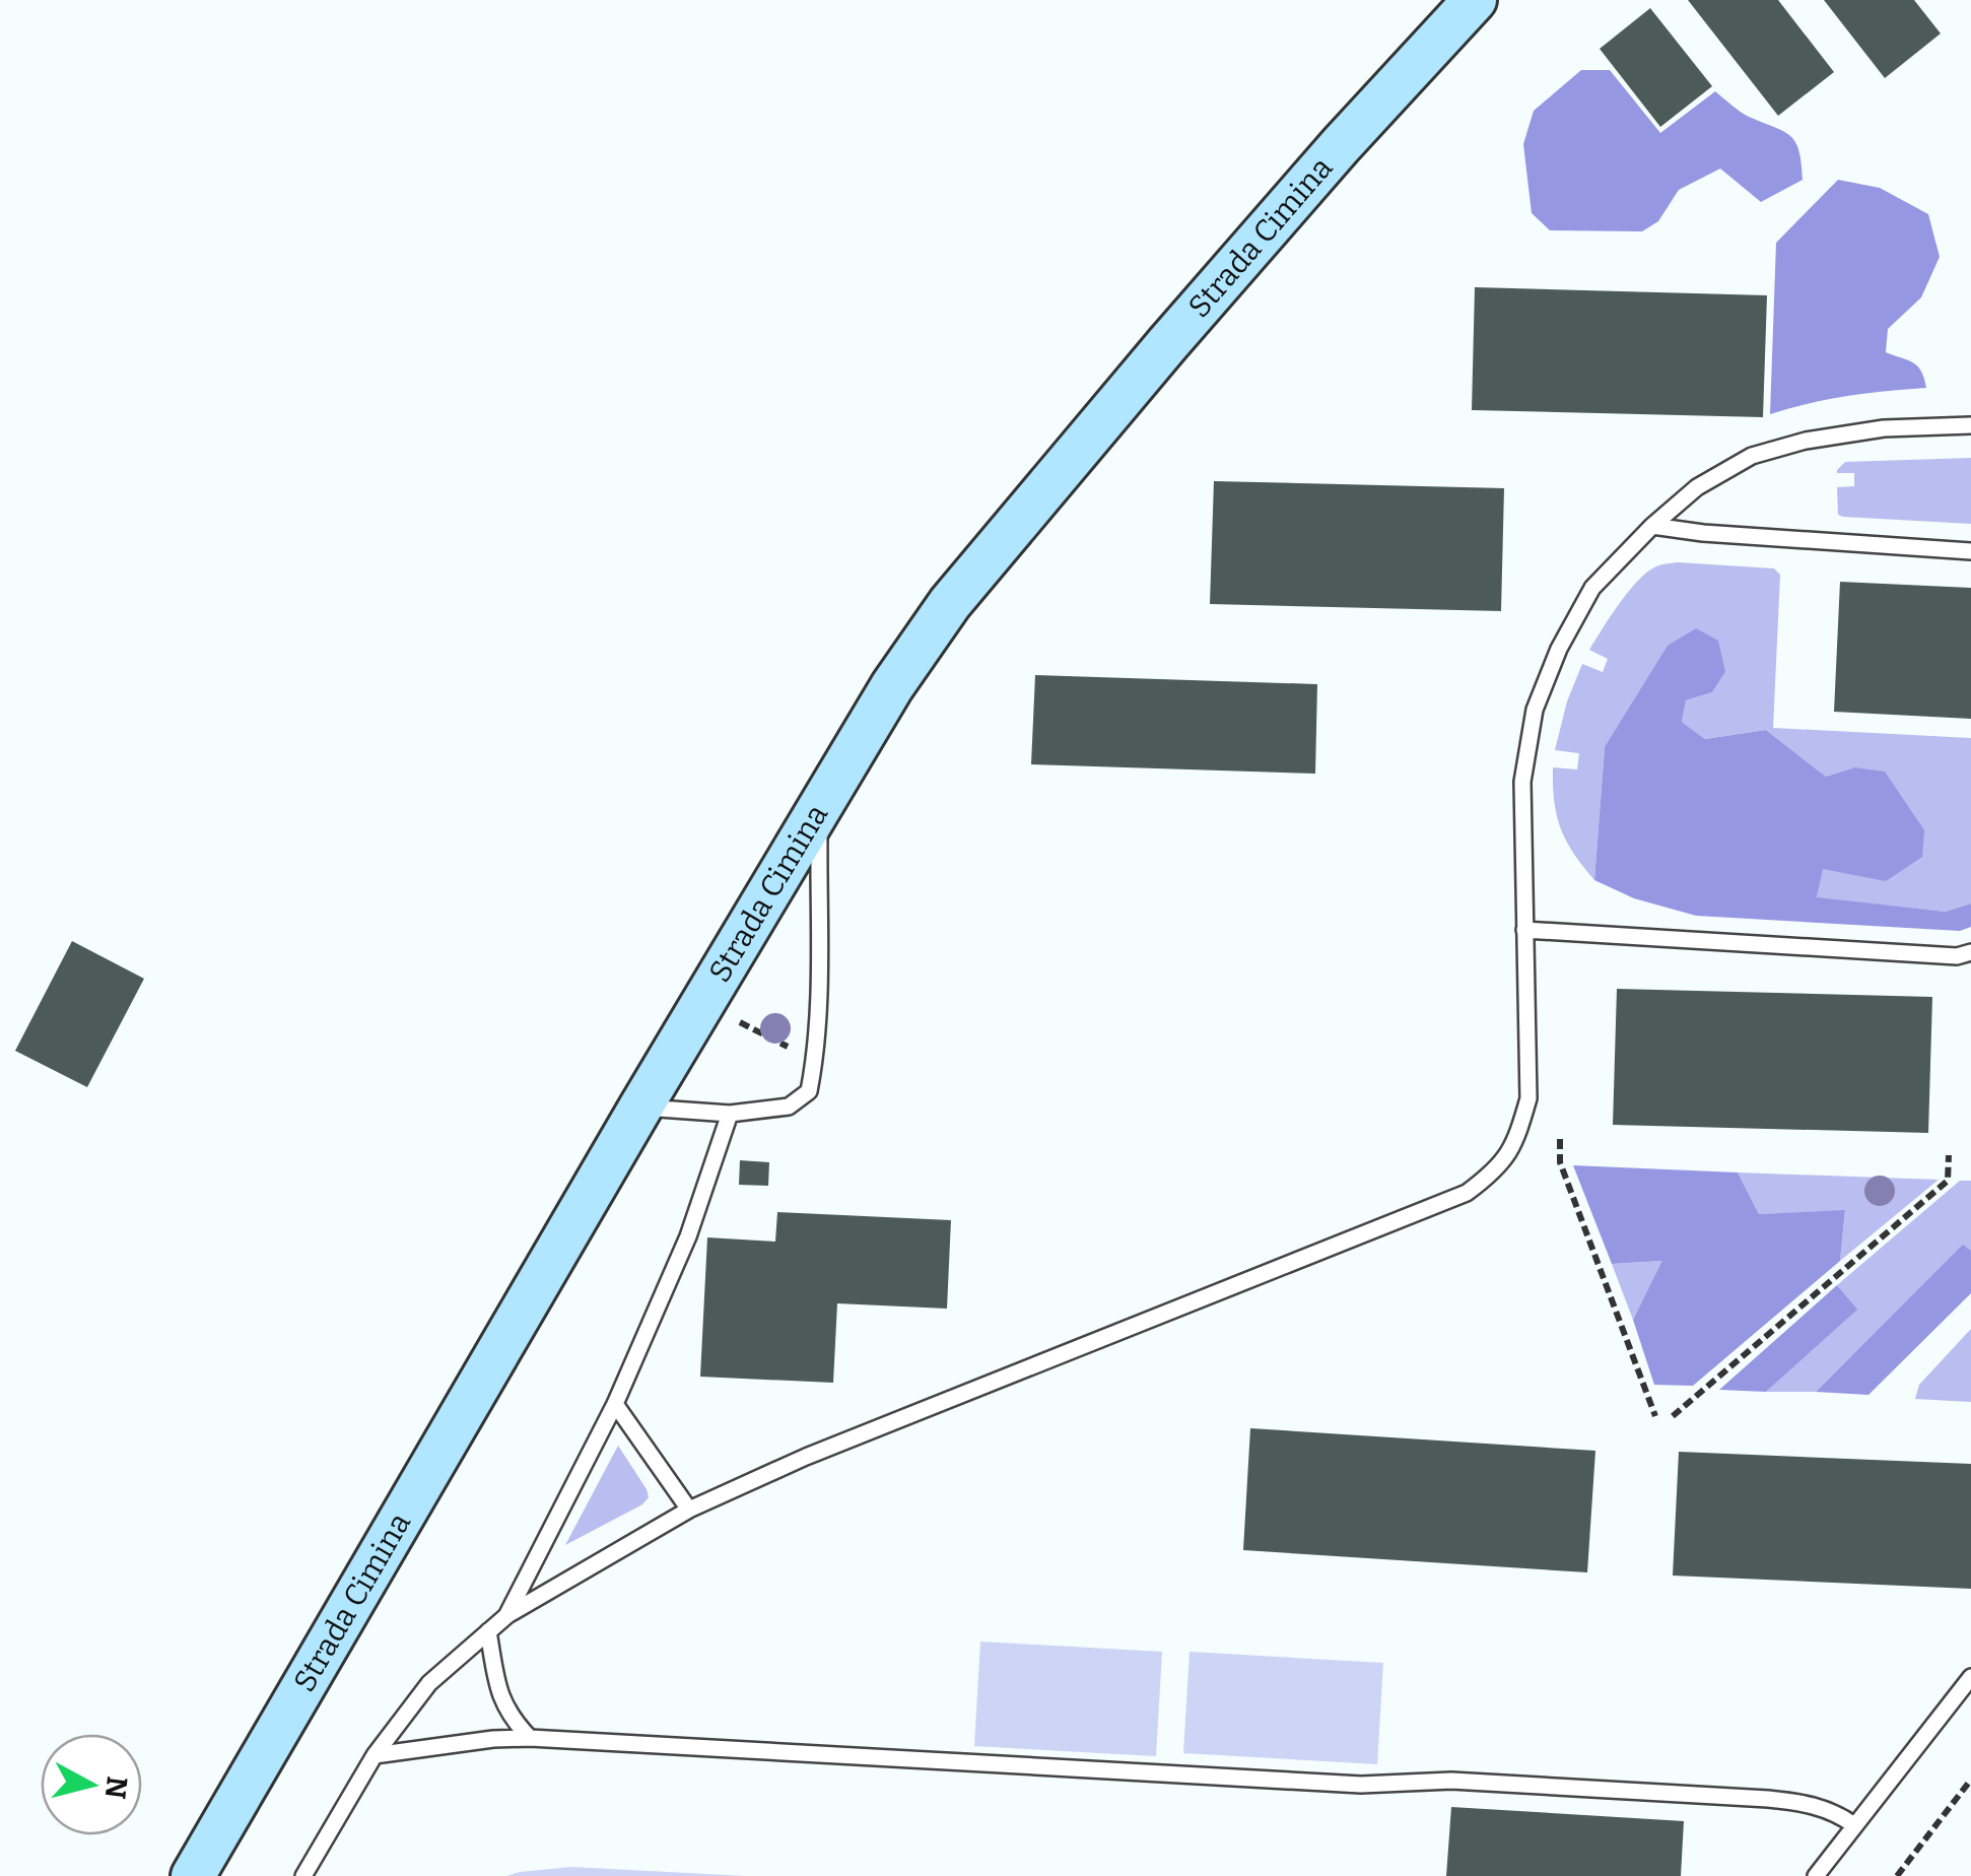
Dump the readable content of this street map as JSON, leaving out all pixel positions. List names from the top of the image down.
{
  "streets": {
    "main road": ["Strada Cimina"]
  },
  "north": "right"
}
